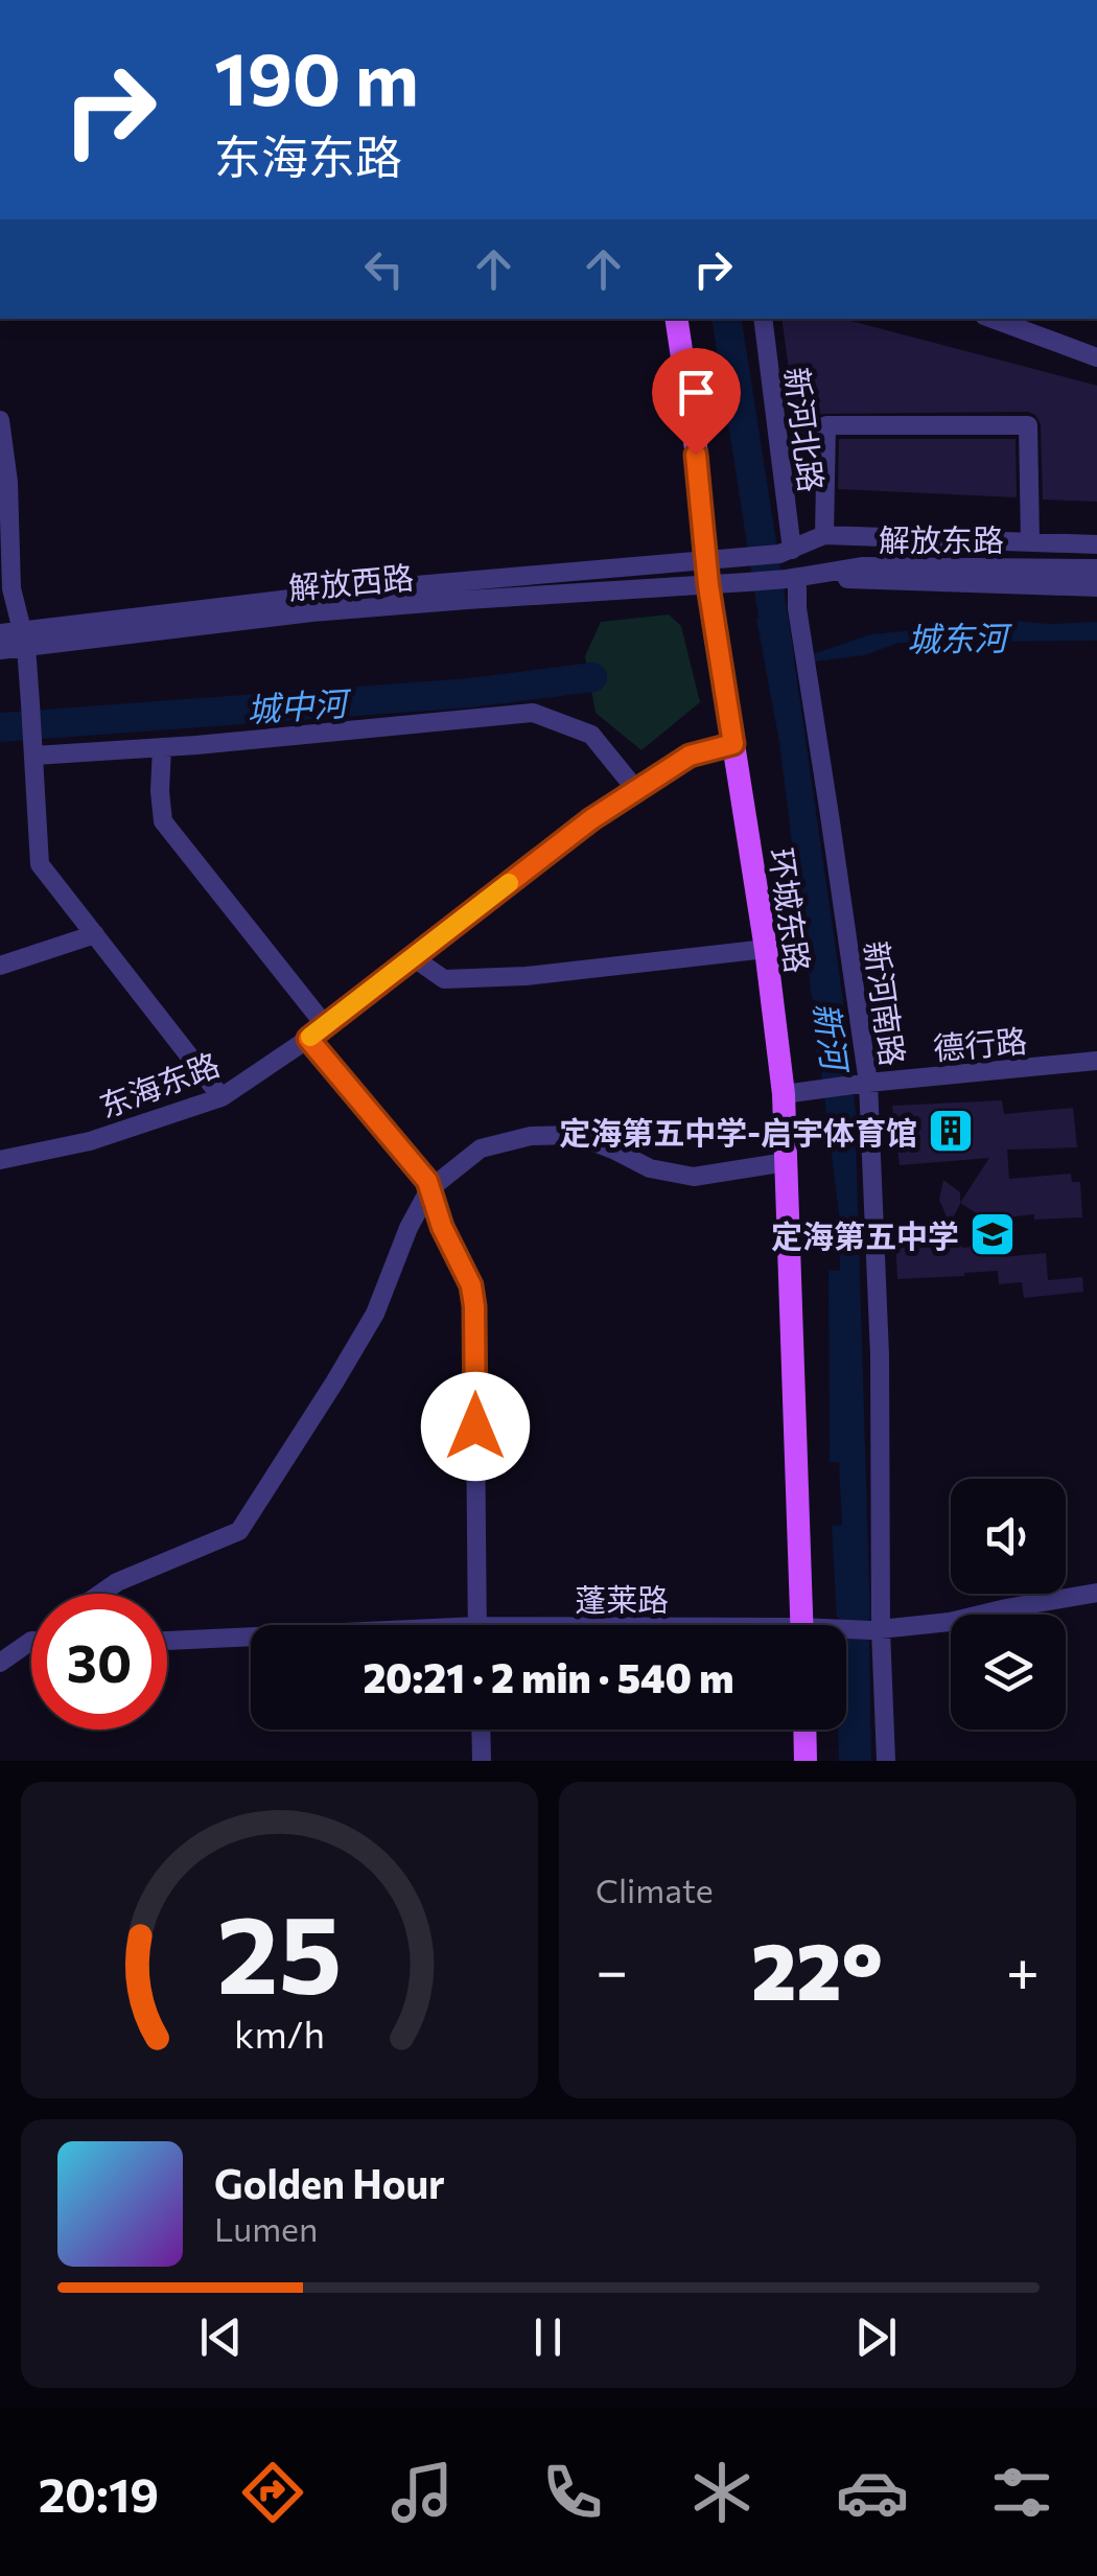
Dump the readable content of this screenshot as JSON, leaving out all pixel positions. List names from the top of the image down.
{
  "streets": {
    "main road": ["环城东路"],
    "street": [
      "新河北路",
      "解放东路",
      "新河南路",
      "德行路",
      "东海东路",
      "蓬莱路"
    ]
  },
  "crossings": [
    ["解放东路", "新河南路"],
    ["环城东路", "德行路"],
    ["环城东路", "东海东路"],
    ["新河南路", "德行路"],
    ["新河南路", "蓬莱路"]
  ],
  "water": ["城东河", "城中河", "新河"],
  "places": {
    "building": ["定海第五中学-启宇体育馆"],
    "school or university": ["定海第五中学"]
  },
  "page": {
    "turn": ["190 m", "东海东路"],
    "limit": "30",
    "trip": "20:21 · 2 min · 540 m",
    "tile": "Climate",
    "heat": ["−", "22°", "+"],
    "song": ["Golden Hour", "Lumen"],
    "tabs": "20:19",
    "gauge": ["25", "km/h"]
  }
}
